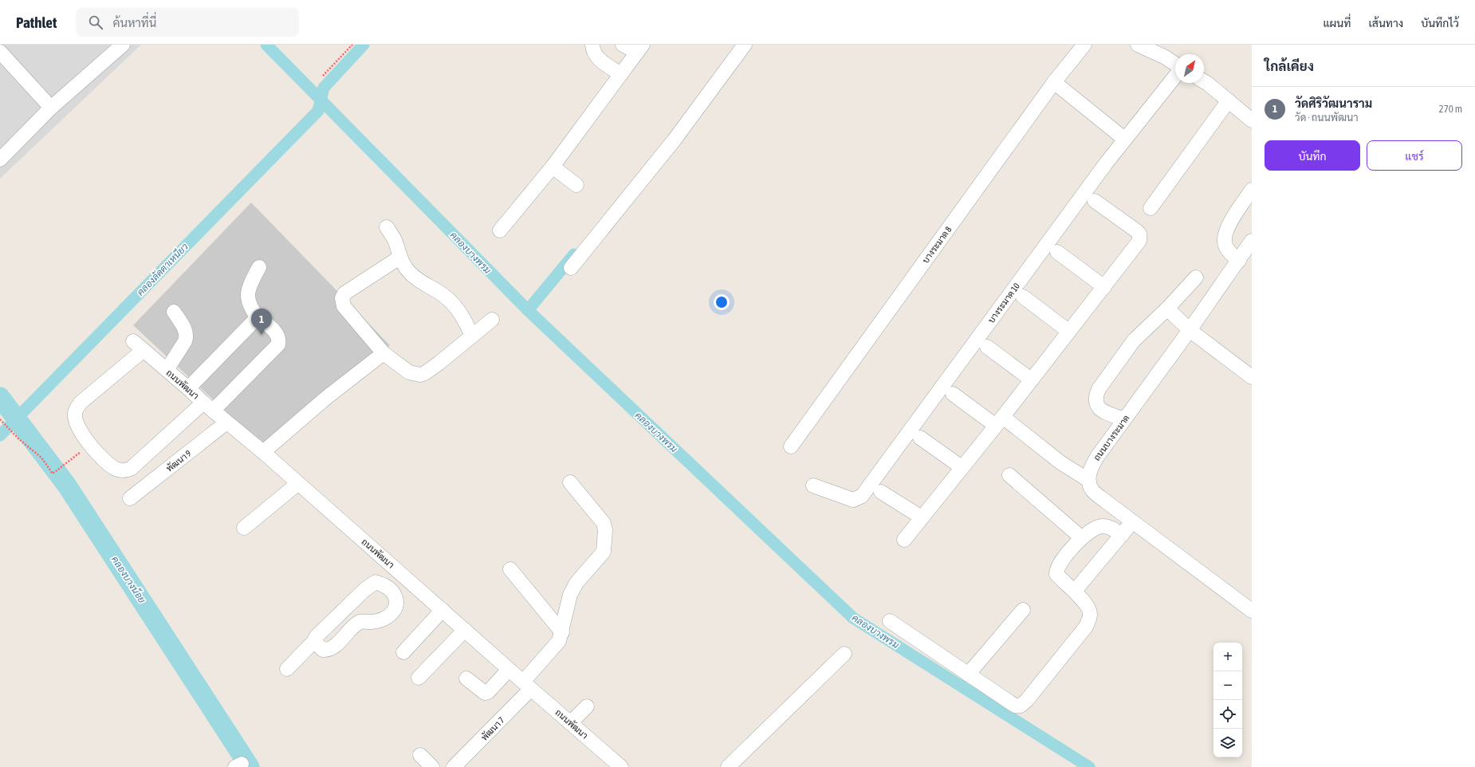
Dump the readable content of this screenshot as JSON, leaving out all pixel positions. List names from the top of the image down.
{
  "streets": {
    "street": [
      "บางระมาด 8",
      "บางระมาด 10",
      "ถนนพัฒนา",
      "ถนนบางระมาด",
      "พัฒนา 9",
      "พัฒนา 7"
    ]
  },
  "crossings": [
    ["ถนนพัฒนา", "พัฒนา 9"],
    ["ถนนพัฒนา", "พัฒนา 7"]
  ],
  "water": ["คลองบางพรม", "คลองลัดตาเหนียว", "คลองบางน้อย"],
  "north": "top right",
  "page": {
    "header": "Pathlet",
    "search": "ค้นหาที่นี่",
    "nav": ["แผนที่", "เส้นทาง", "บันทึกไว้"],
    "heading": "ใกล้เคียง",
    "list": [
      {
        "mark": "1",
        "name": "วัดศิริวัฒนาราม",
        "note": "วัด · ถนนพัฒนา",
        "value": "270 m"
      }
    ],
    "buttons": ["บันทึก", "แชร์"],
    "pins": "1",
    "map_buttons": ["+", "−"]
  }
}
